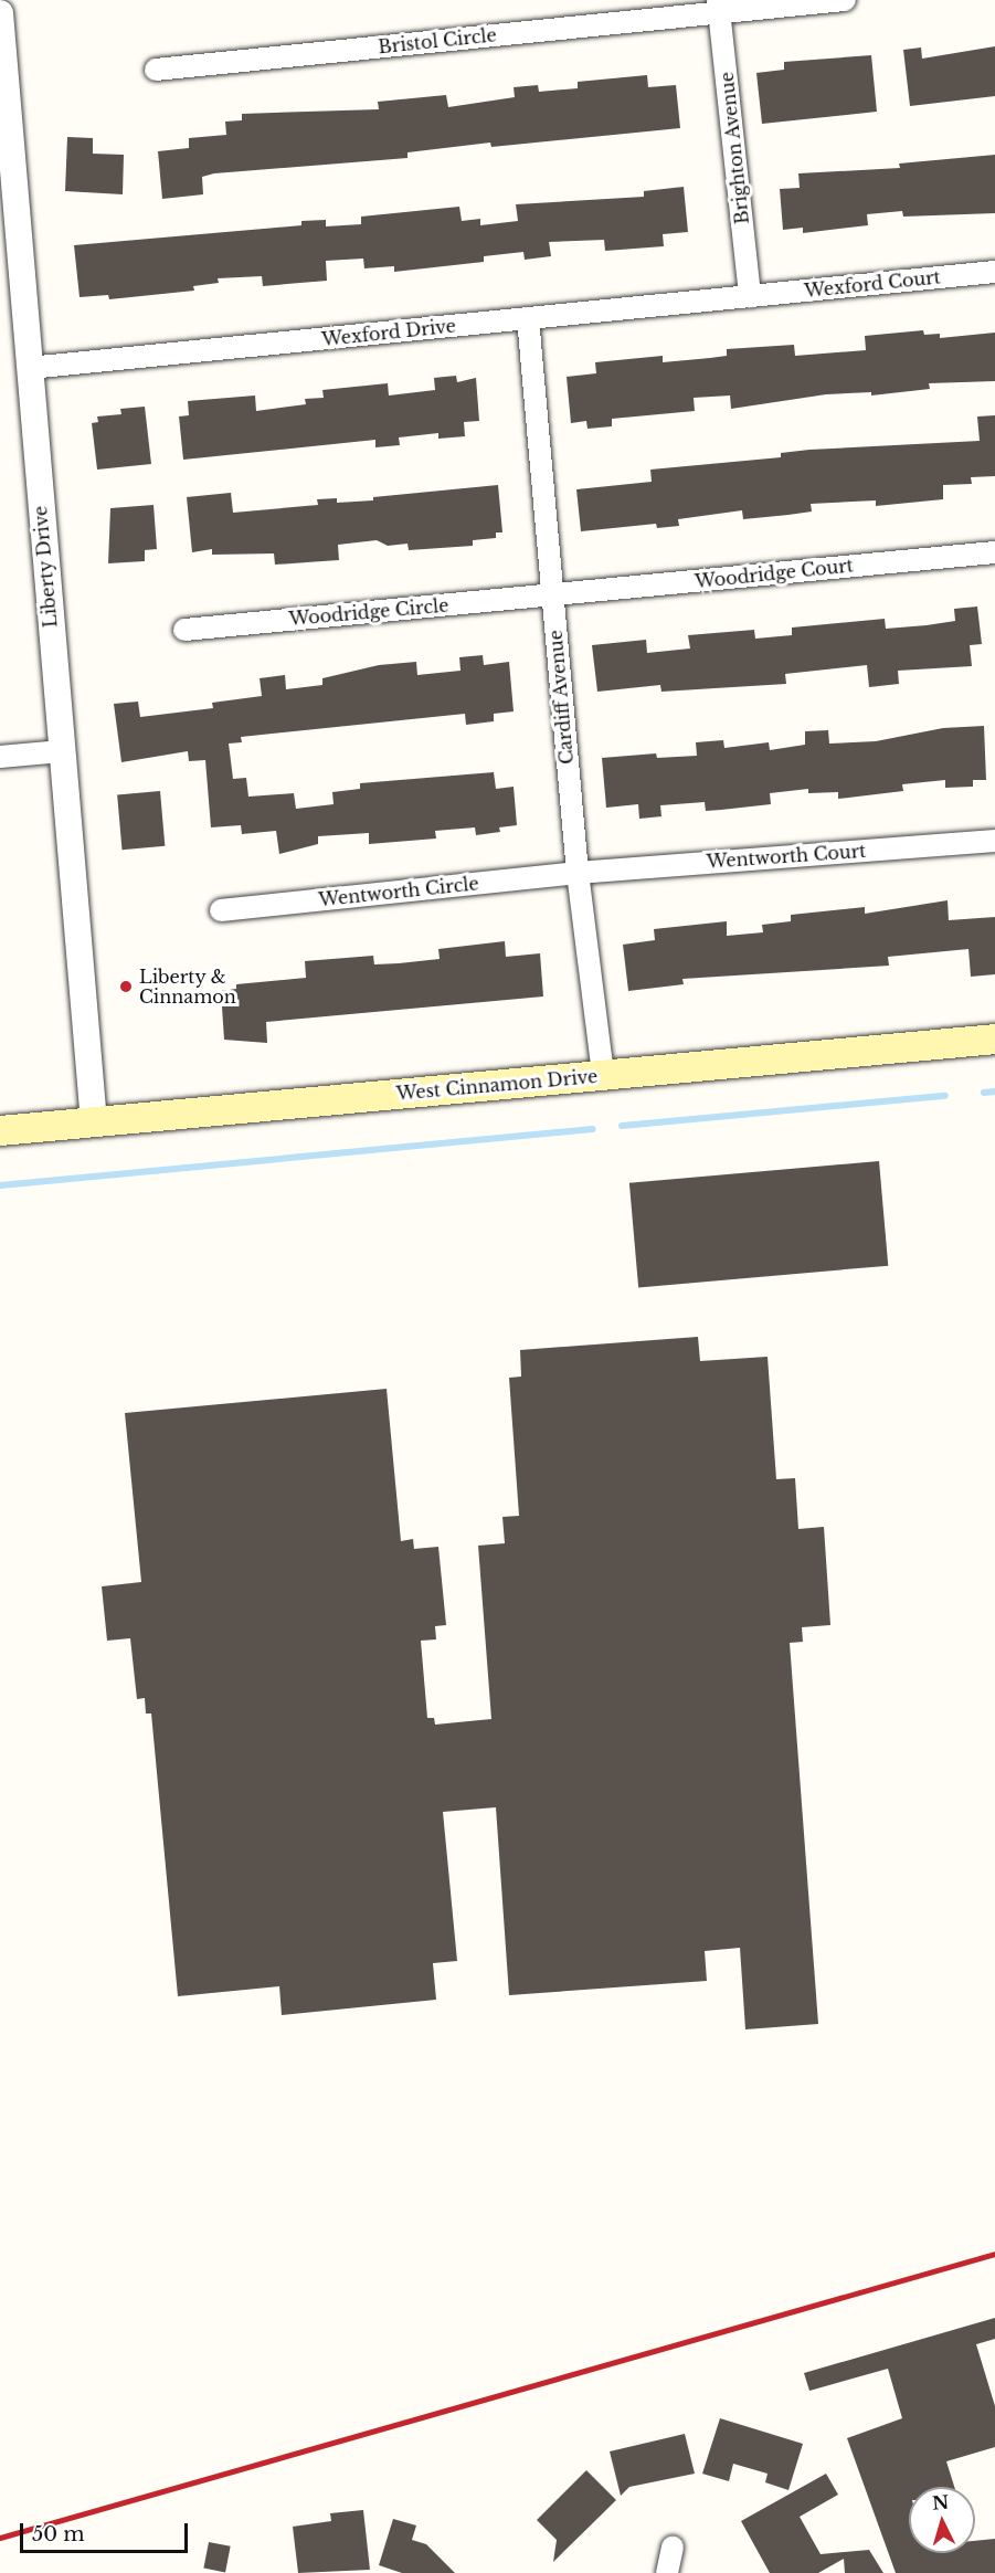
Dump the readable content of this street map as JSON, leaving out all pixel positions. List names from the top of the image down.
{
  "streets": {
    "main road": ["West Cinnamon Drive"],
    "street": [
      "Bristol Circle",
      "Brighton Avenue",
      "Wexford Court",
      "Wexford Drive",
      "Liberty Drive",
      "Woodridge Court",
      "Woodridge Circle",
      "Cardiff Avenue",
      "Wentworth Court",
      "Wentworth Circle"
    ]
  },
  "crossings": [
    ["Bristol Circle", "Brighton Avenue"],
    ["Brighton Avenue", "Wexford Court"],
    ["Brighton Avenue", "Wexford Drive"],
    ["Wexford Court", "Wexford Drive"],
    ["Wexford Drive", "Liberty Drive"],
    ["Wexford Drive", "Cardiff Avenue"],
    ["Liberty Drive", "West Cinnamon Drive"],
    ["Woodridge Court", "Woodridge Circle"],
    ["Woodridge Court", "Cardiff Avenue"],
    ["Woodridge Circle", "Cardiff Avenue"],
    ["Cardiff Avenue", "Wentworth Court"],
    ["Cardiff Avenue", "Wentworth Circle"],
    ["Cardiff Avenue", "West Cinnamon Drive"],
    ["Wentworth Court", "Wentworth Circle"]
  ],
  "places": ["Liberty & Cinnamon"],
  "scale_bar": "50 m",
  "north": "top"
}
